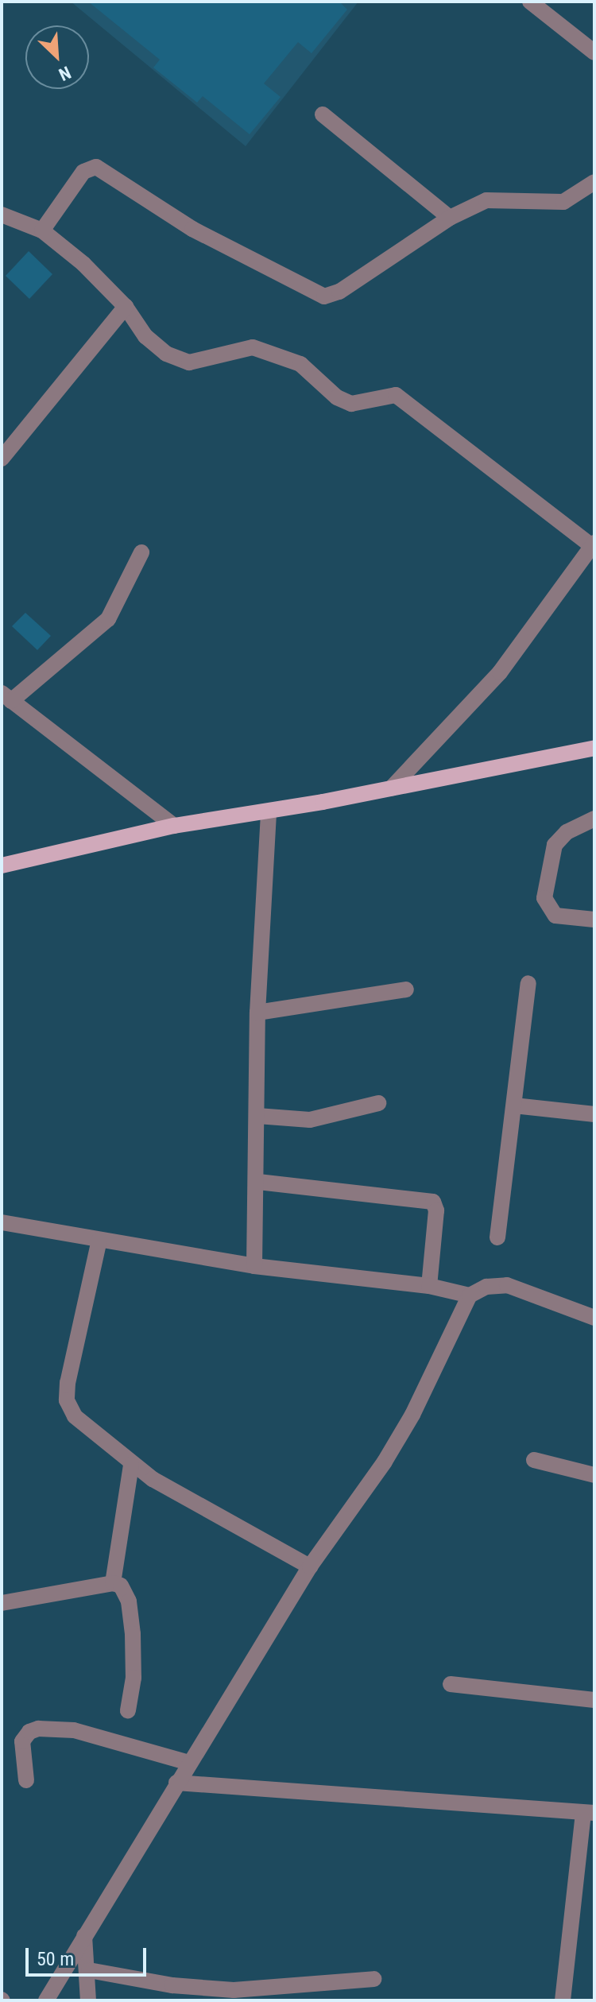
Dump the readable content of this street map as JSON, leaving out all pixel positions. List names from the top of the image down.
{
  "scale_bar": "50 m",
  "north": "bottom right"
}
